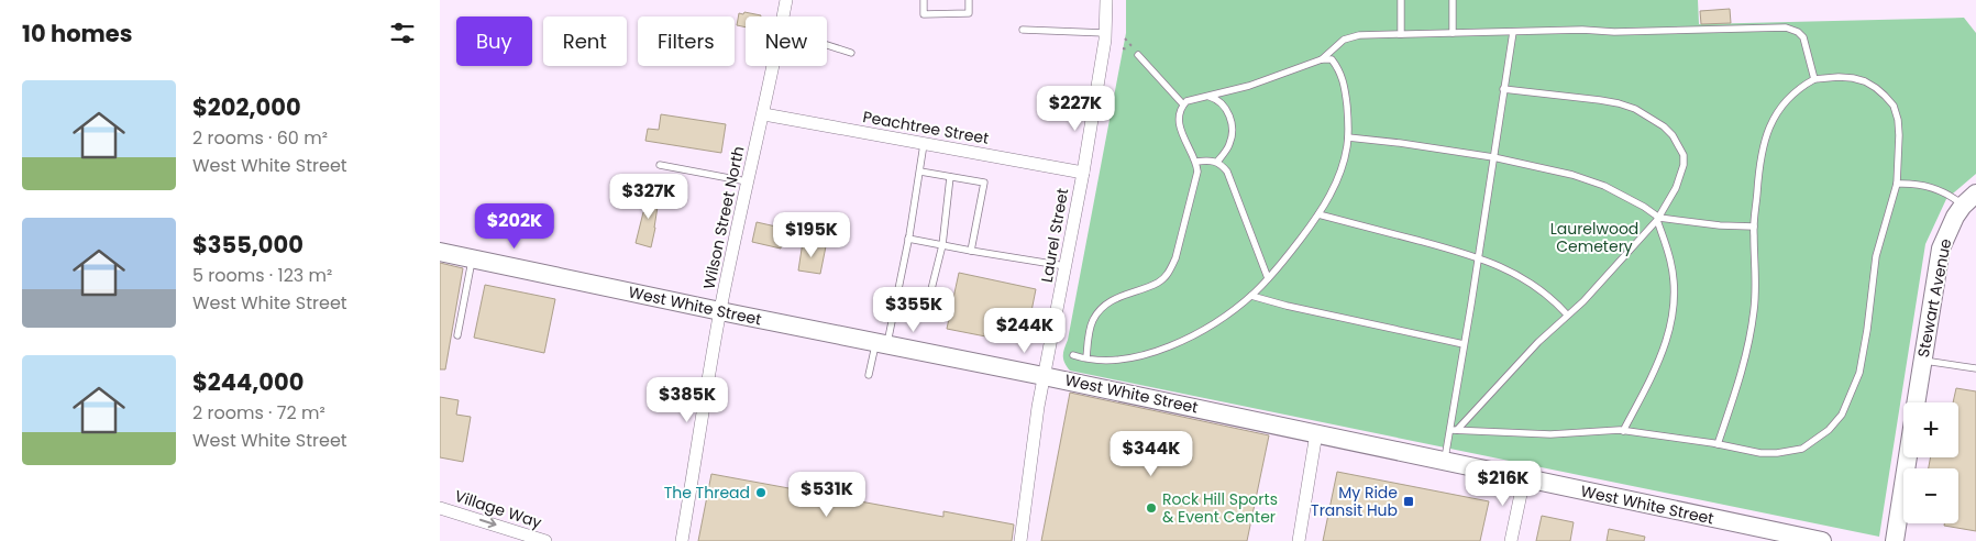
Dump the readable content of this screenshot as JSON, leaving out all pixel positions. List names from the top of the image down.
{
  "streets": {
    "street": [
      "Peachtree Street",
      "Wilson Street North",
      "Laurel Street",
      "Stewart Avenue",
      "West White Street",
      "Village Way"
    ]
  },
  "crossings": [
    ["Peachtree Street", "Wilson Street North"],
    ["Peachtree Street", "Laurel Street"],
    ["Wilson Street North", "West White Street"],
    ["Laurel Street", "West White Street"]
  ],
  "one_way": ["Village Way"],
  "parks": ["Laurelwood Cemetery"],
  "places": {
    "other": ["The Thread", "Rock Hill Sports & Event Center"],
    "transit": ["My Ride Transit Hub"]
  },
  "page": {
    "heading": "10 homes",
    "chip": [
      "Buy",
      "Rent",
      "Filters",
      "New"
    ],
    "list": [
      {
        "name": "$202,000",
        "note": "2 rooms · 60 m² · West White Street"
      },
      {
        "name": "$355,000",
        "note": "5 rooms · 123 m² · West White Street"
      },
      {
        "name": "$244,000",
        "note": "2 rooms · 72 m² · West White Street"
      }
    ],
    "price": [
      "$227K",
      "$327K",
      "$202K",
      "$195K",
      "$355K",
      "$244K",
      "$385K",
      "$344K",
      "$216K",
      "$531K"
    ],
    "map_buttons": ["+", "−"]
  }
}
